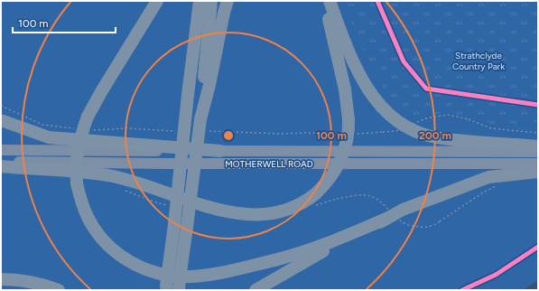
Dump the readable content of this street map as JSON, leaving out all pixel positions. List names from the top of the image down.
{
  "streets": {
    "main road": ["MOTHERWELL ROAD"]
  },
  "parks": ["Strathclyde Country Park"],
  "scale_bar": "100 m",
  "rings": ["100 m", "200 m"]
}
